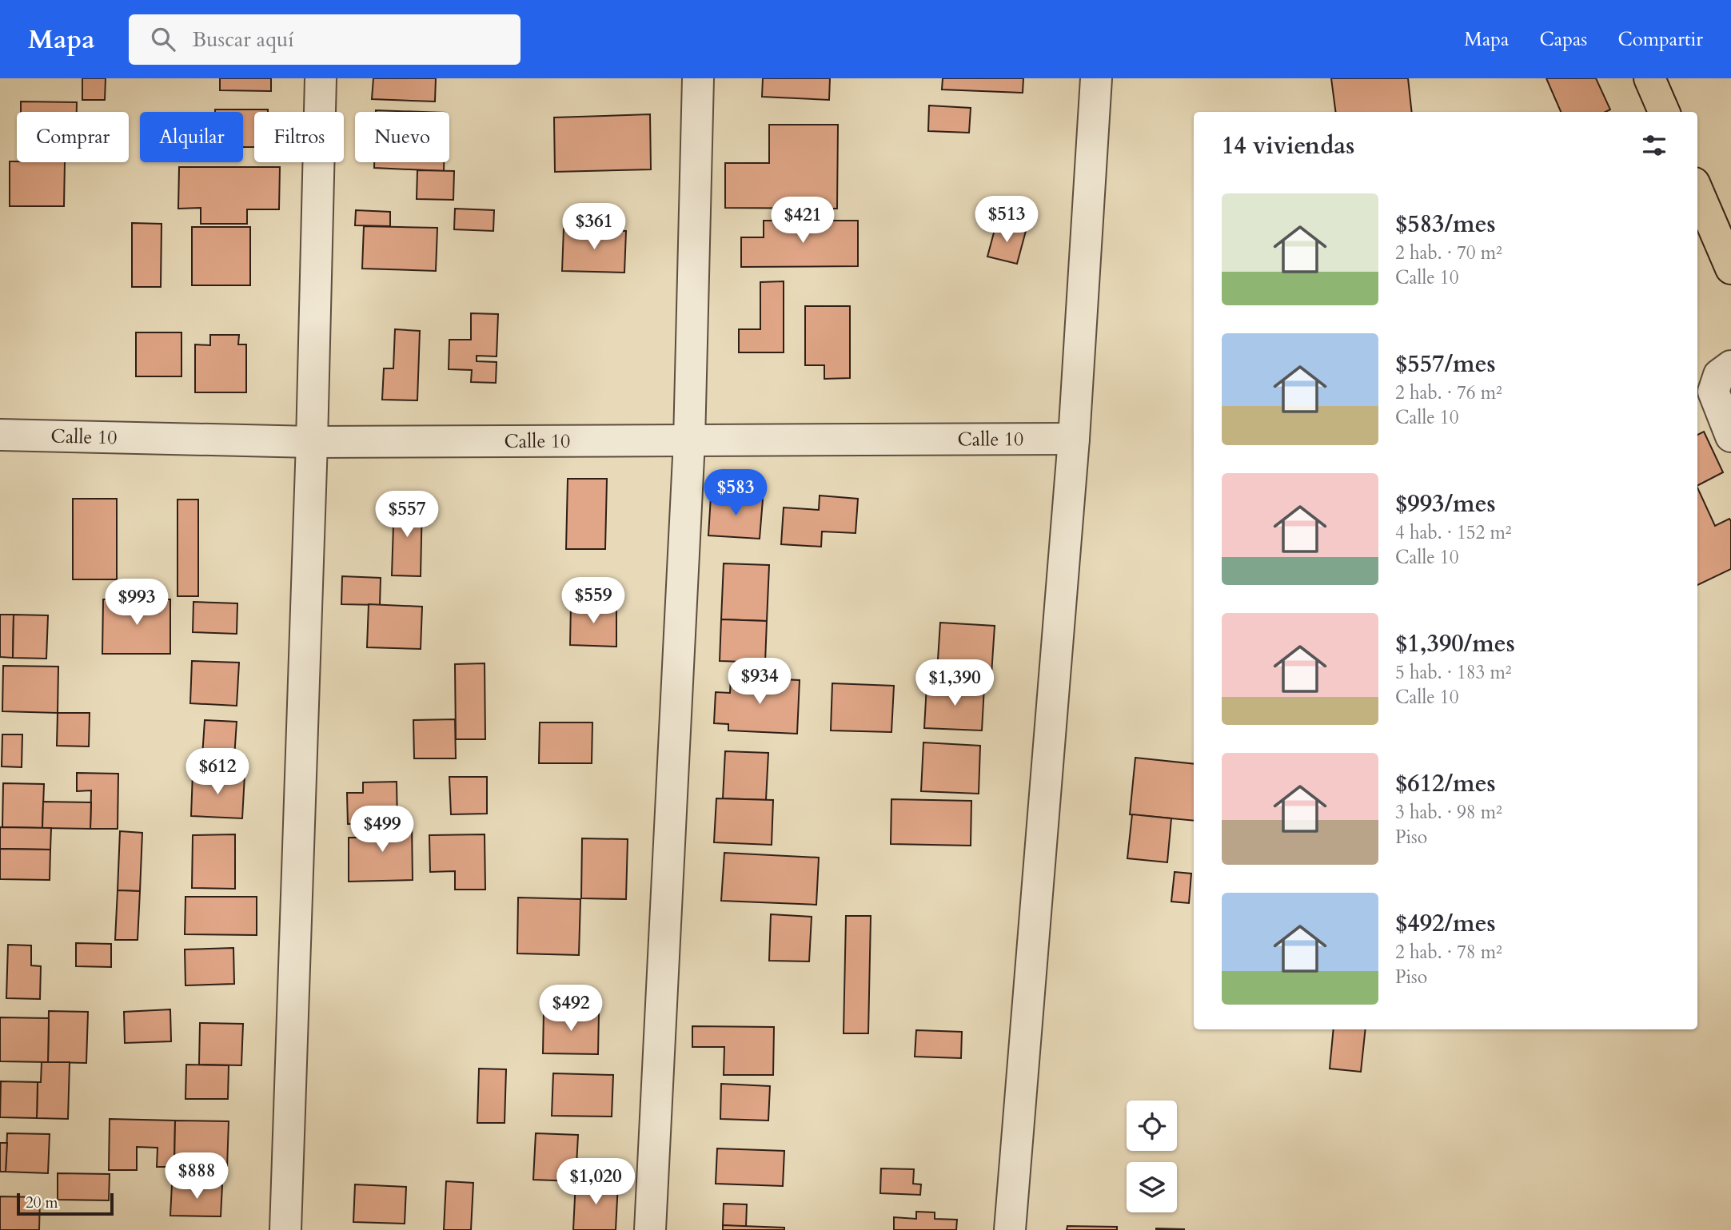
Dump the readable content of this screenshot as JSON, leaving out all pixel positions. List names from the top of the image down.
{
  "streets": {
    "street": ["Calle 10"]
  },
  "scale_bar": "20 m",
  "page": {
    "header": "Mapa",
    "search": "Buscar aquí",
    "nav": ["Mapa", "Capas", "Compartir"],
    "chip": [
      "Comprar",
      "Alquilar",
      "Filtros",
      "Nuevo"
    ],
    "heading": "14 viviendas",
    "list": [
      {
        "name": "$583/mes",
        "note": "2 hab. · 70 m² · Calle 10"
      },
      {
        "name": "$557/mes",
        "note": "2 hab. · 76 m² · Calle 10"
      },
      {
        "name": "$993/mes",
        "note": "4 hab. · 152 m² · Calle 10"
      },
      {
        "name": "$1,390/mes",
        "note": "5 hab. · 183 m² · Calle 10"
      },
      {
        "name": "$612/mes",
        "note": "3 hab. · 98 m² · Piso"
      },
      {
        "name": "$492/mes",
        "note": "2 hab. · 78 m² · Piso"
      }
    ],
    "price": [
      "$513",
      "$421",
      "$361",
      "$583",
      "$557",
      "$559",
      "$993",
      "$934",
      "$1,390",
      "$612",
      "$499",
      "$492",
      "$888",
      "$1,020"
    ],
    "scale": "20 m"
  }
}
